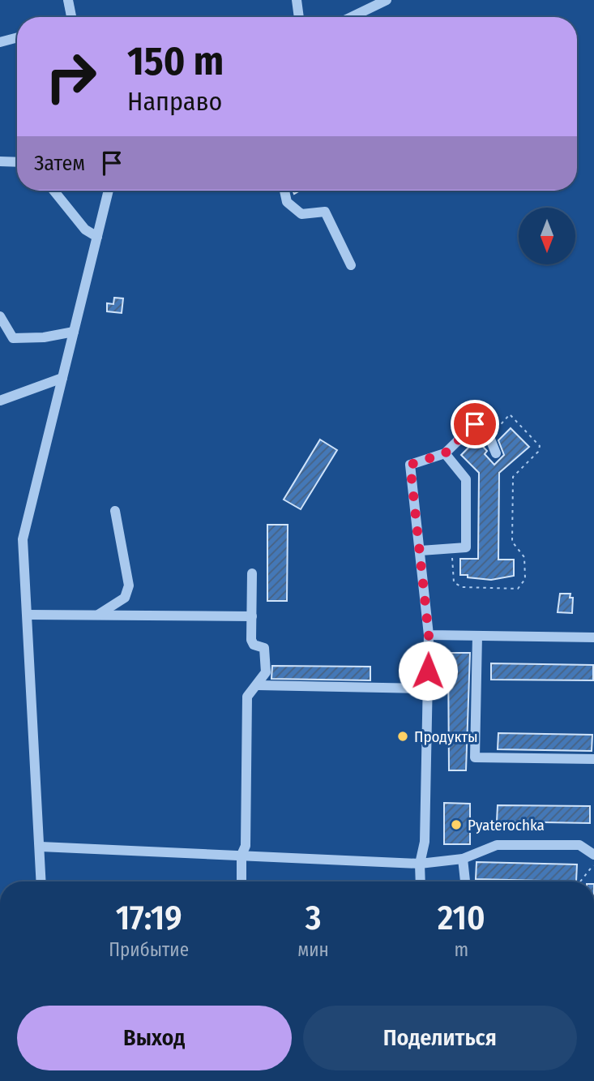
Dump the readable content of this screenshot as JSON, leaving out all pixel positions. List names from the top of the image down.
{
  "places": ["Продукты", "Pyaterochka"],
  "north": "bottom",
  "page": {
    "turn": ["150 m", "Направо"],
    "then": "Затем",
    "eta": [
      "17:19",
      "Прибытие",
      "3",
      "мин",
      "210",
      "m"
    ],
    "buttons": ["Выход", "Поделиться"]
  }
}
